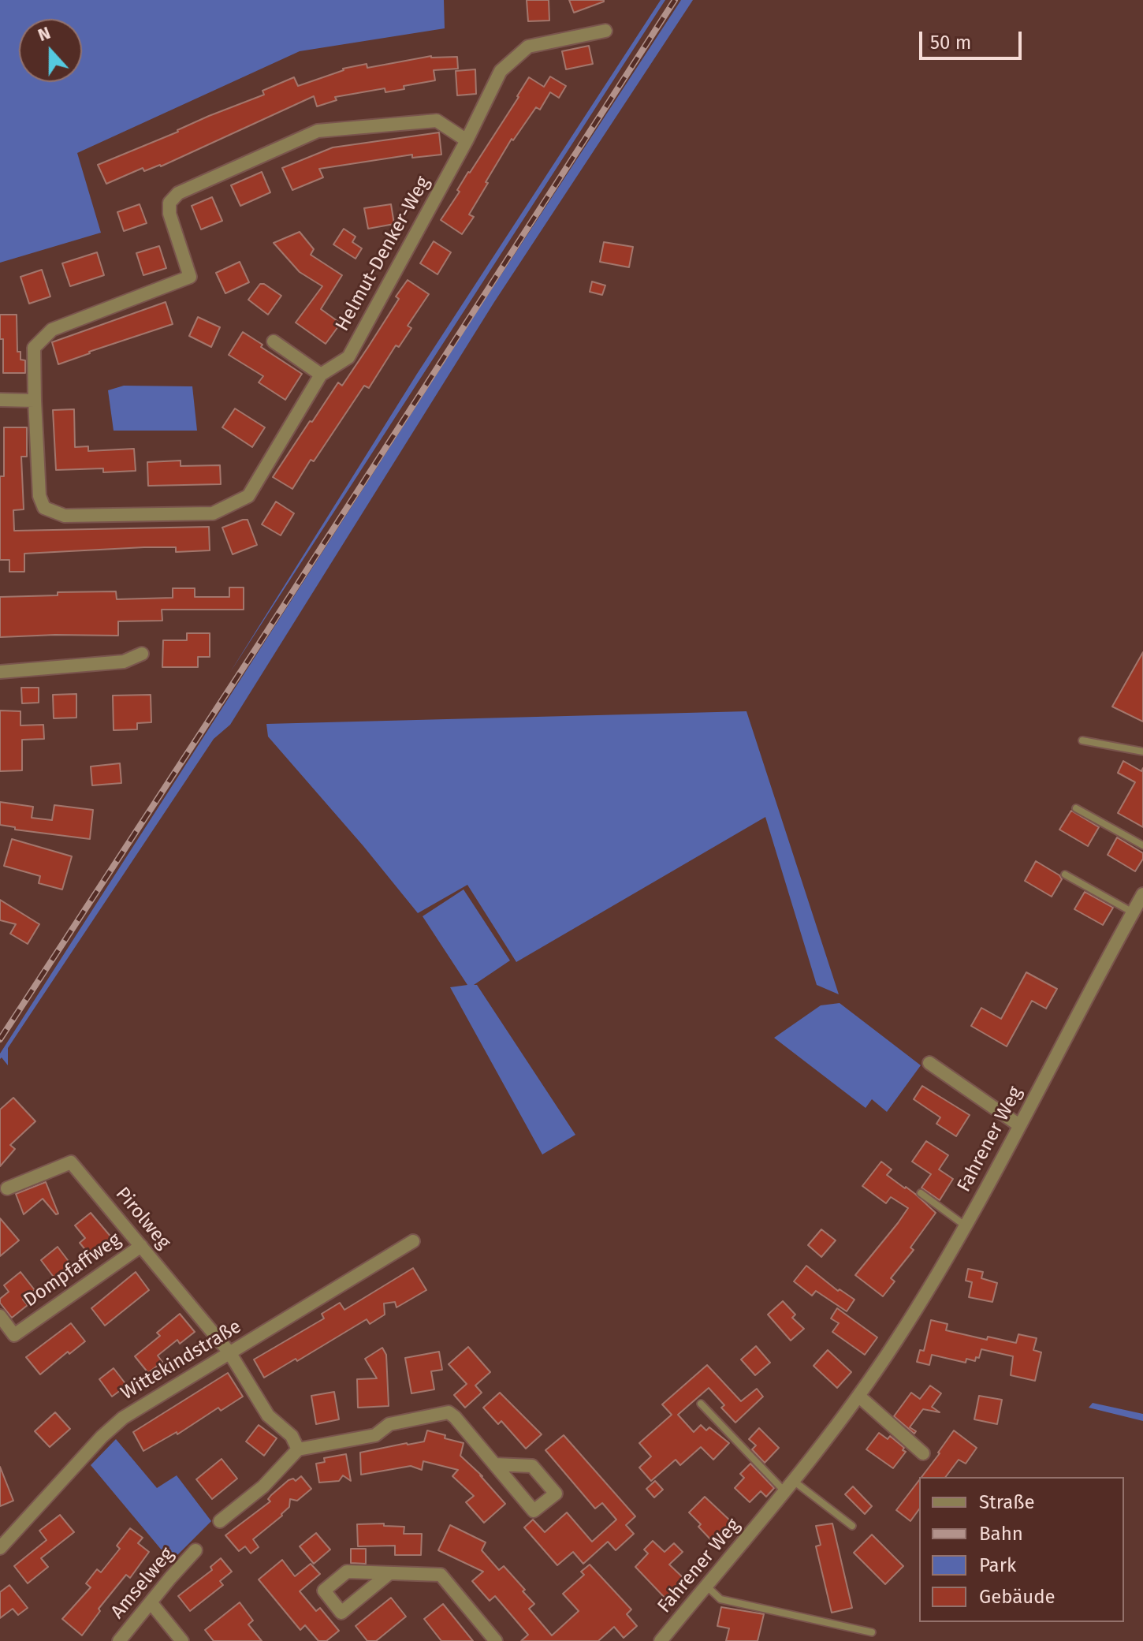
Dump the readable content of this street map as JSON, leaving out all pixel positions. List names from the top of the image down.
{
  "streets": {
    "street": [
      "Helmut-Denker-Weg",
      "Fahrener Weg",
      "Pirolweg",
      "Dompfaffweg",
      "Wittekindstraße",
      "Amselweg"
    ]
  },
  "crossings": [
    ["Pirolweg", "Dompfaffweg"],
    ["Pirolweg", "Wittekindstraße"]
  ],
  "legend": [
    "Straße",
    "Bahn",
    "Park",
    "Gebäude"
  ],
  "scale_bar": "50 m",
  "north": "top"
}
